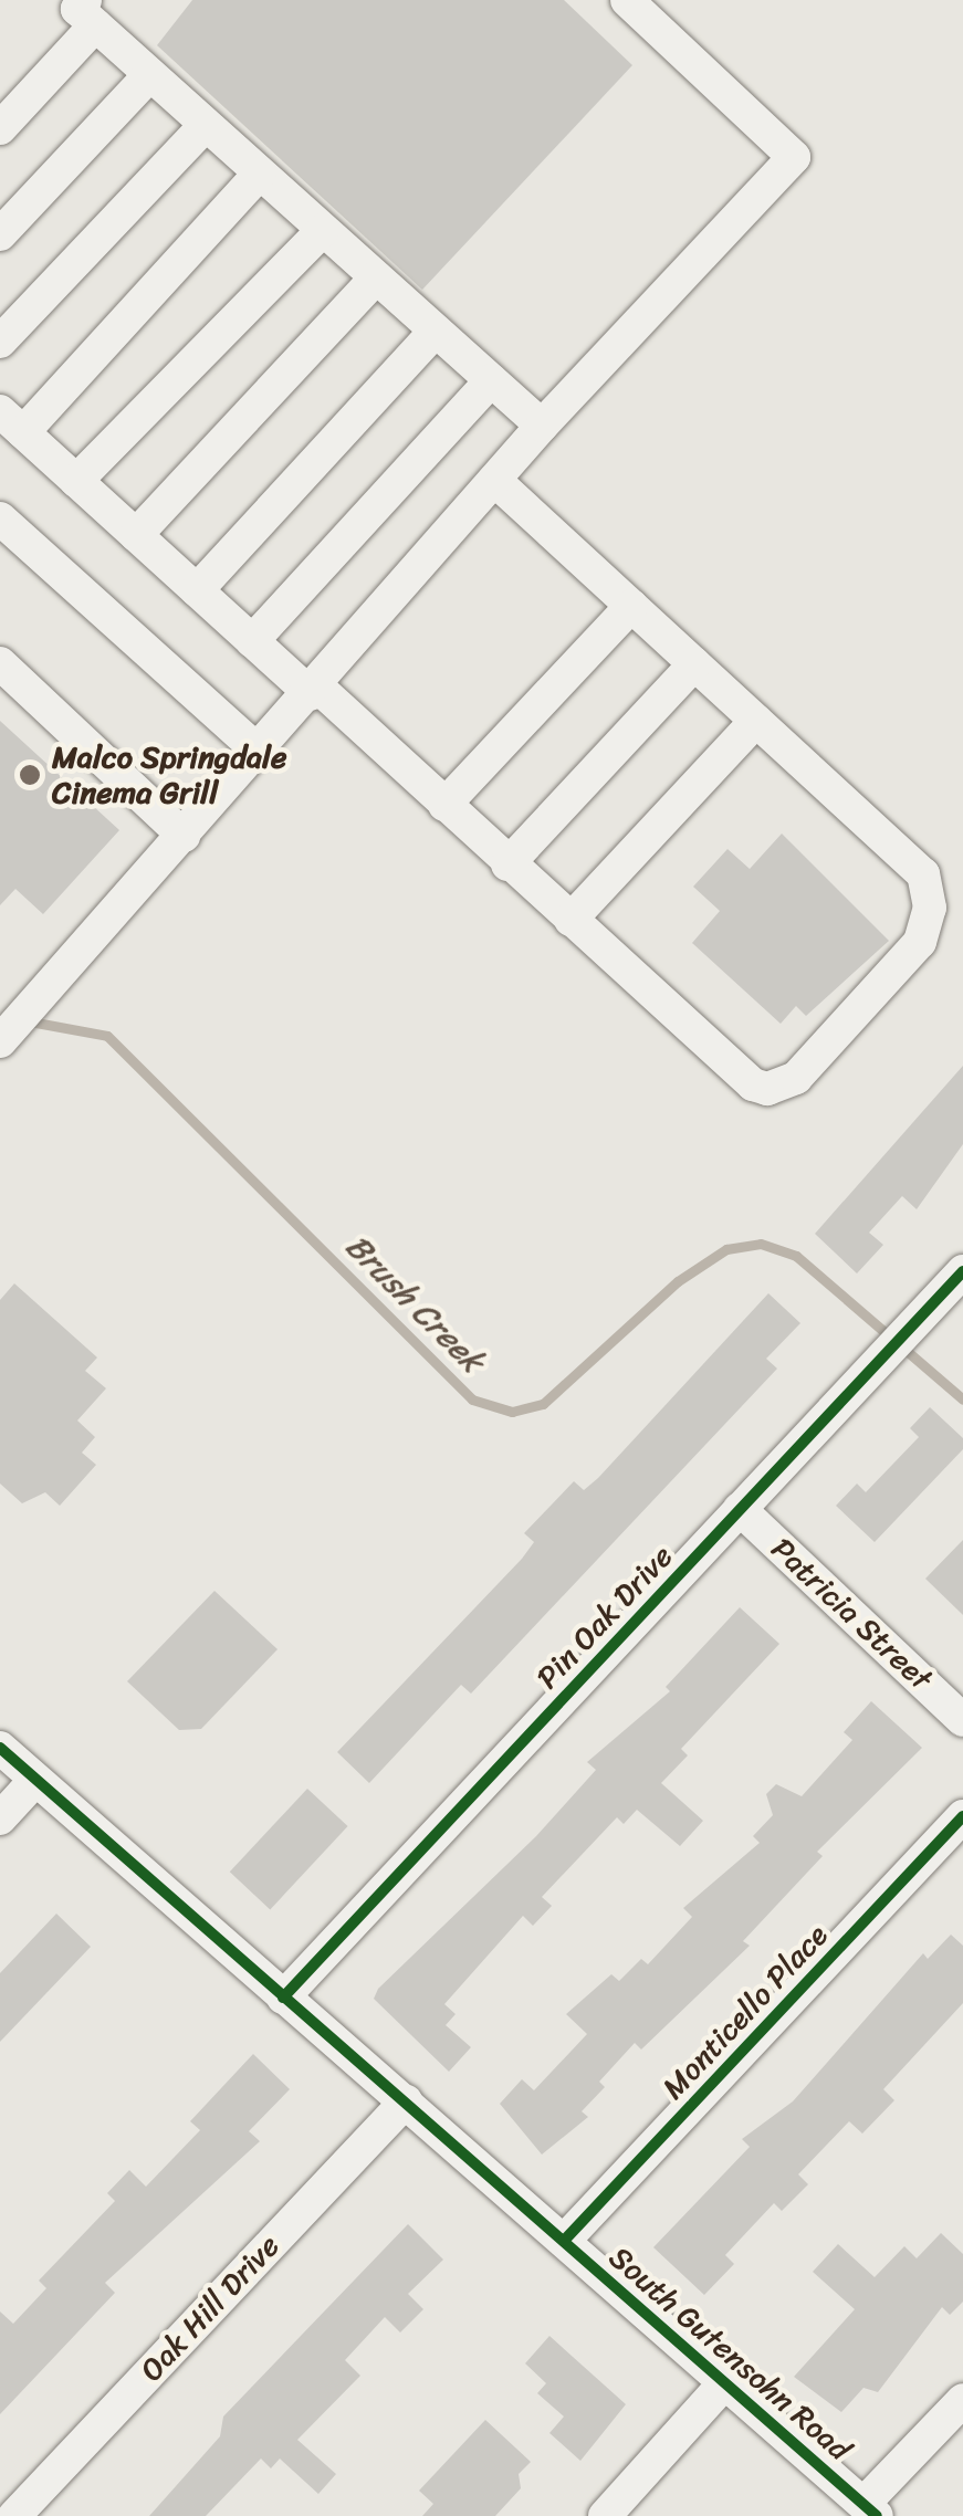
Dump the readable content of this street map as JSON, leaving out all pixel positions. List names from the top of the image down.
{
  "streets": {
    "street": [
      "Patricia Street",
      "Pin Oak Drive",
      "Monticello Place",
      "Oak Hill Drive",
      "South Gutensohn Road"
    ]
  },
  "crossings": [
    ["Patricia Street", "Pin Oak Drive"],
    ["Pin Oak Drive", "South Gutensohn Road"],
    ["Monticello Place", "South Gutensohn Road"],
    ["Oak Hill Drive", "South Gutensohn Road"]
  ],
  "water": ["Brush Creek"],
  "places": ["Malco Springdale Cinema Grill"]
}
